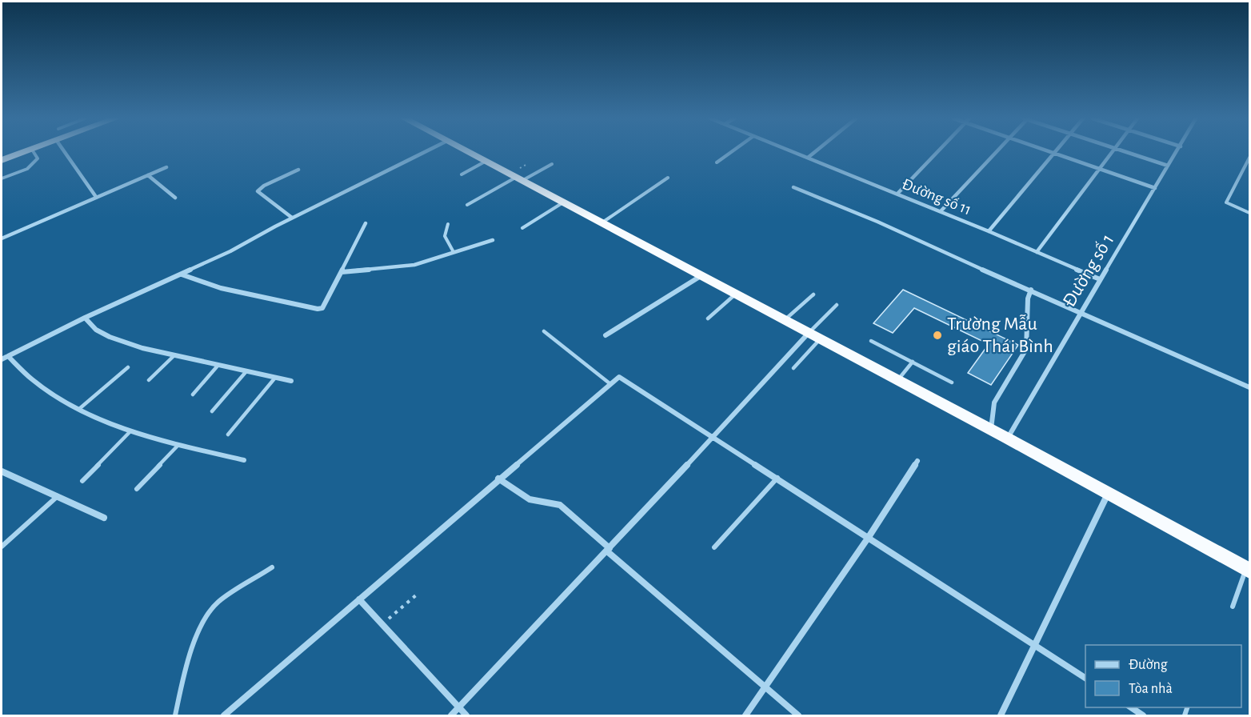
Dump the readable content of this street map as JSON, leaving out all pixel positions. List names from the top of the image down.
{
  "streets": {
    "street": ["Đường số 11", "Đường số 1"]
  },
  "crossings": [
    ["Đường số 11", "Đường số 1"]
  ],
  "places": ["Trường Mẫu giáo Thái Bình"],
  "legend": ["Đường", "Tòa nhà"]
}
